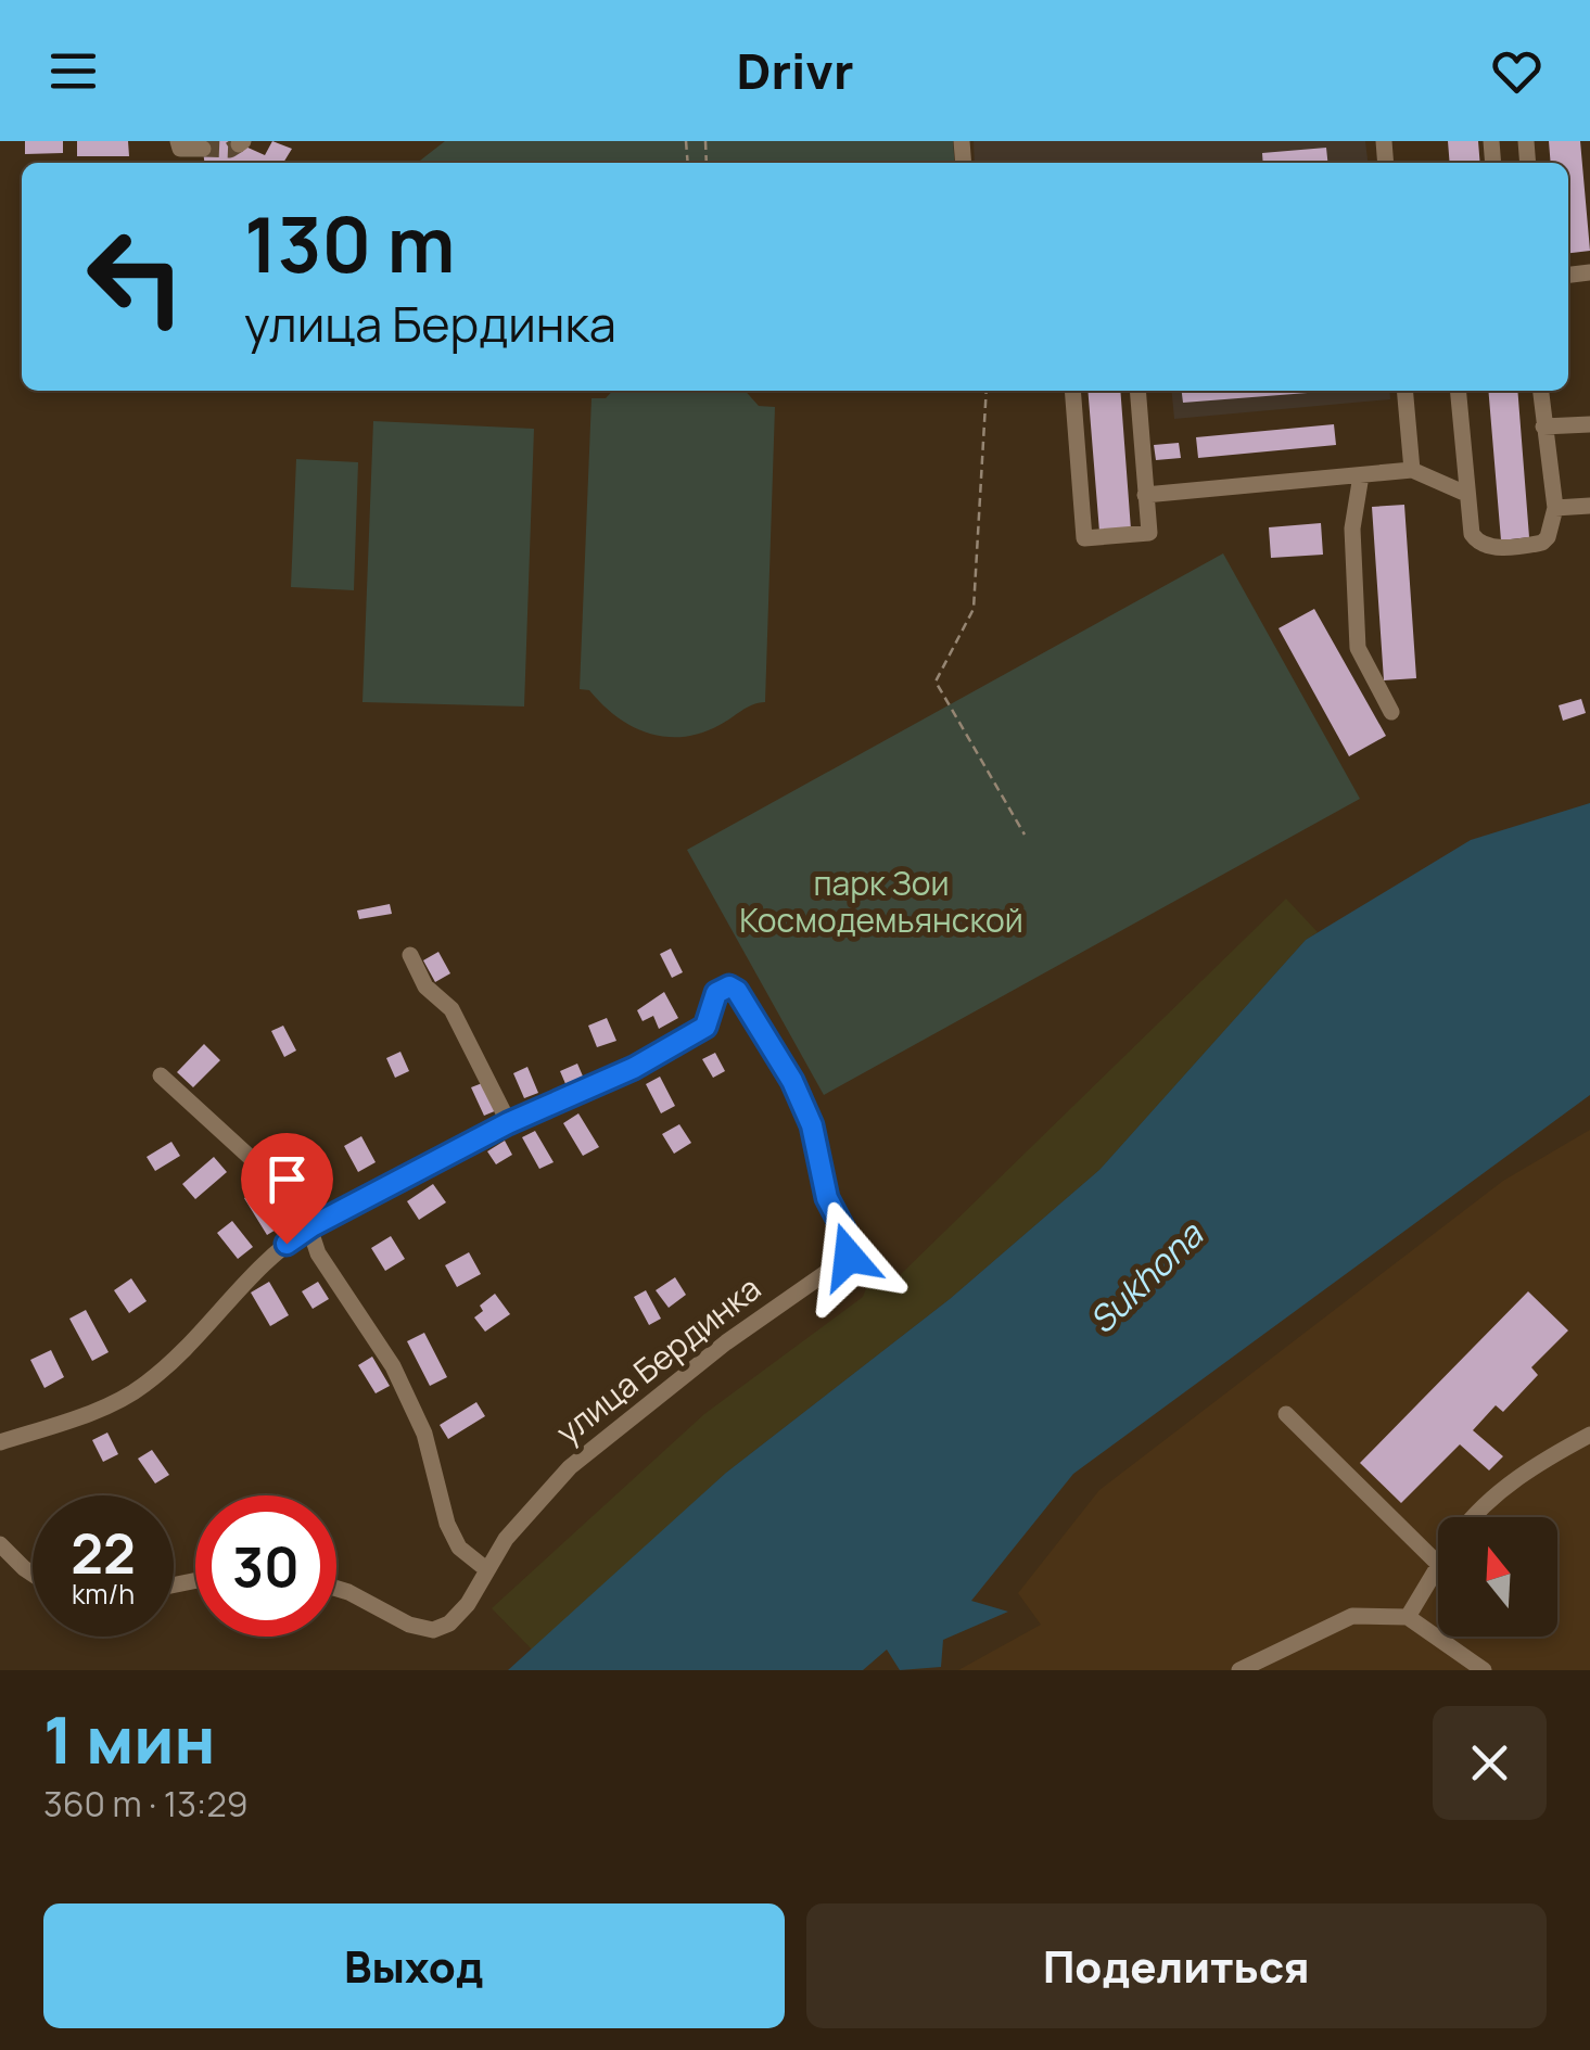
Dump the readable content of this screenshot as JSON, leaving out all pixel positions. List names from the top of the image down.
{
  "streets": {
    "street": ["улица Бердинка"]
  },
  "water": ["Sukhona"],
  "parks": ["парк Зои Космодемьянской"],
  "north": "top",
  "page": {
    "header": "Drivr",
    "turn": ["130 m", "улица Бердинка"],
    "speed": "22 km/h",
    "limit": "30",
    "heading": ["1 мин", "360 m · 13:29"],
    "buttons": ["Выход", "Поделиться"]
  }
}
